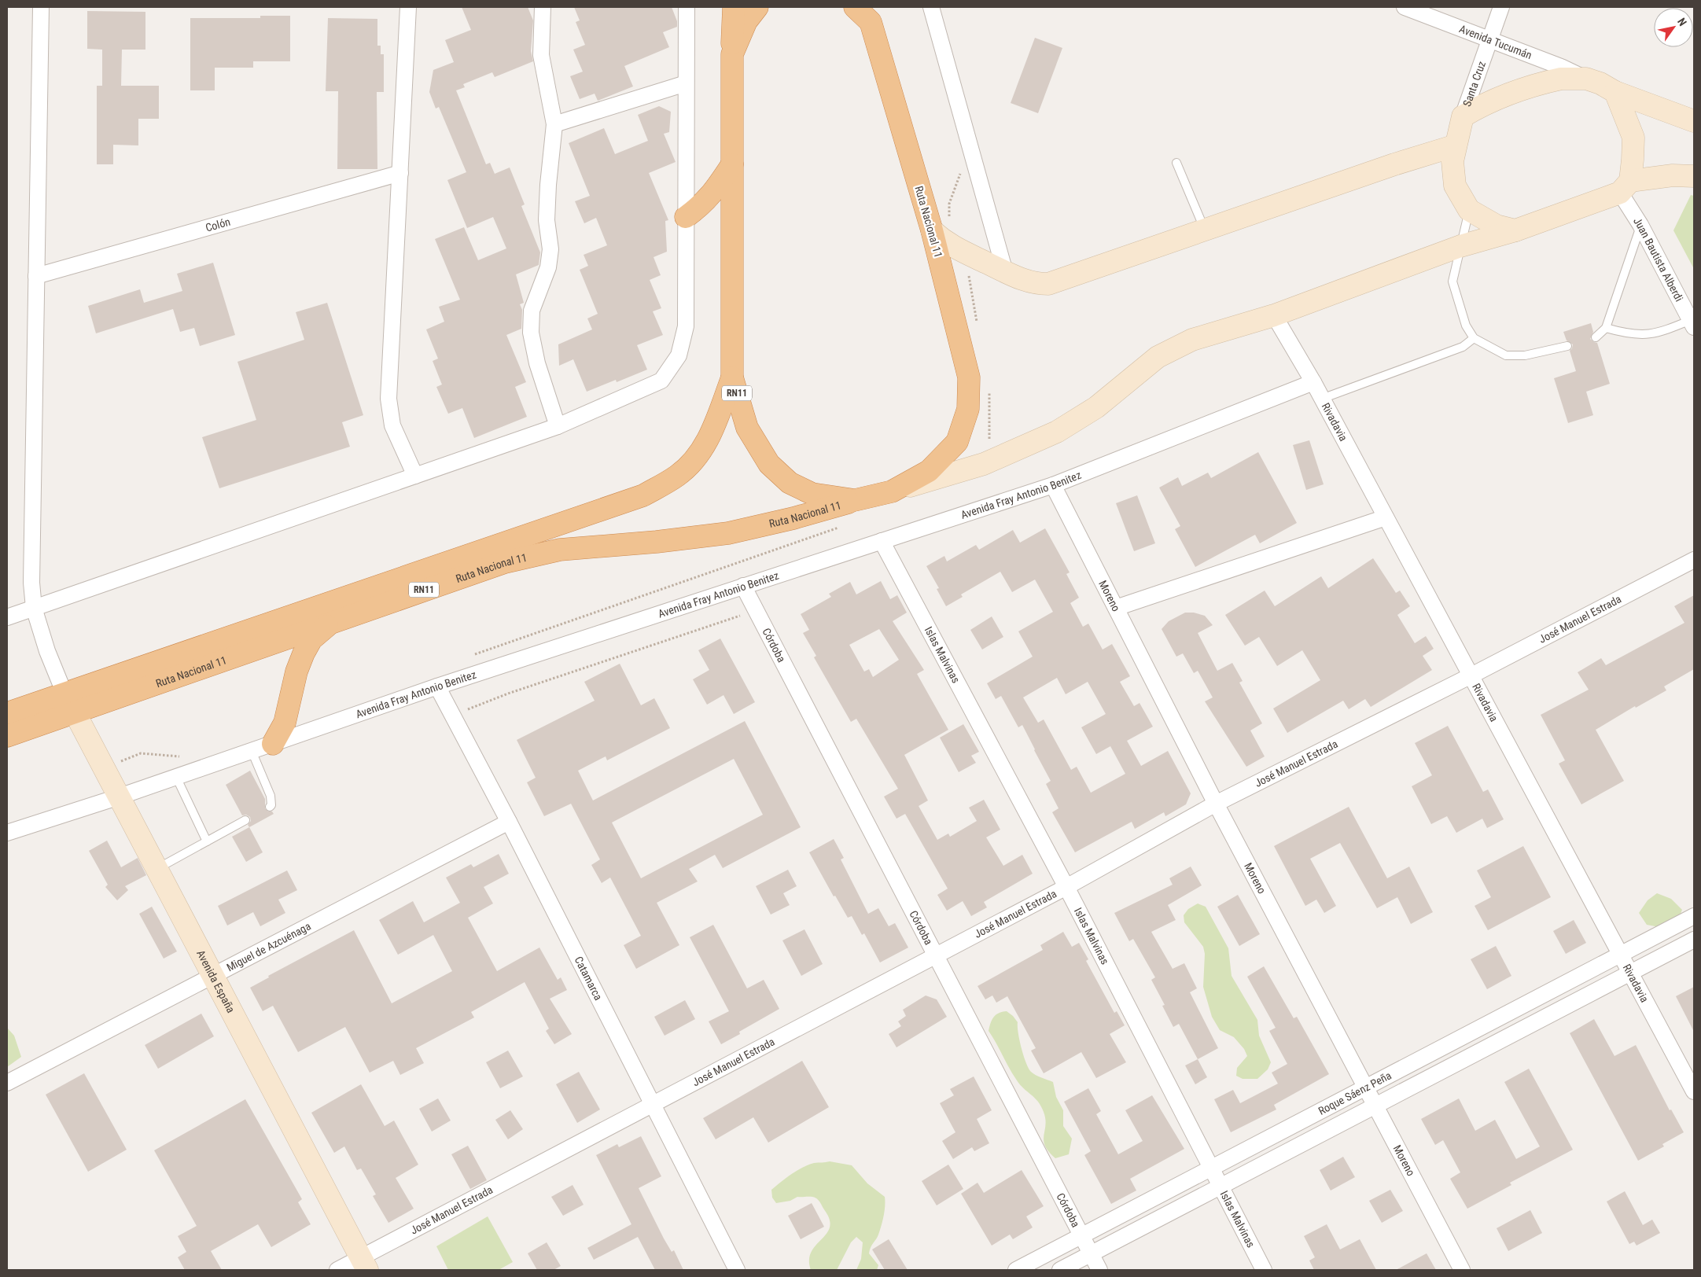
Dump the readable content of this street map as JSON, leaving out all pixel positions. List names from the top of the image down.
{
  "streets": {
    "highway": ["Ruta Nacional 11", "RN11"],
    "main road": ["Avenida España"],
    "street": [
      "Avenida Tucumán",
      "Santa Cruz",
      "Colón",
      "Juan Bautista Alberdi",
      "Rivadavia",
      "Avenida Fray Antonio Benitez",
      "Moreno",
      "José Manuel Estrada",
      "Córdoba",
      "Islas Malvinas",
      "Miguel de Azcuénaga",
      "Catamarca",
      "Roque Sáenz Peña"
    ]
  },
  "crossings": [
    ["Avenida Tucumán", "Santa Cruz"],
    ["Ruta Nacional 11", "RN11"],
    ["Ruta Nacional 11", "Avenida España"],
    ["Rivadavia", "Avenida Fray Antonio Benitez"],
    ["Rivadavia", "José Manuel Estrada"],
    ["Rivadavia", "Roque Sáenz Peña"],
    ["Avenida Fray Antonio Benitez", "Moreno"],
    ["Avenida Fray Antonio Benitez", "Córdoba"],
    ["Avenida Fray Antonio Benitez", "Islas Malvinas"],
    ["Avenida Fray Antonio Benitez", "Catamarca"],
    ["Avenida Fray Antonio Benitez", "Avenida España"],
    ["Moreno", "José Manuel Estrada"],
    ["Moreno", "Roque Sáenz Peña"],
    ["José Manuel Estrada", "Córdoba"],
    ["José Manuel Estrada", "Islas Malvinas"],
    ["José Manuel Estrada", "Catamarca"],
    ["José Manuel Estrada", "Avenida España"],
    ["Córdoba", "Roque Sáenz Peña"],
    ["Islas Malvinas", "Roque Sáenz Peña"],
    ["Miguel de Azcuénaga", "Catamarca"],
    ["Miguel de Azcuénaga", "Avenida España"]
  ],
  "north": "top right"
}
